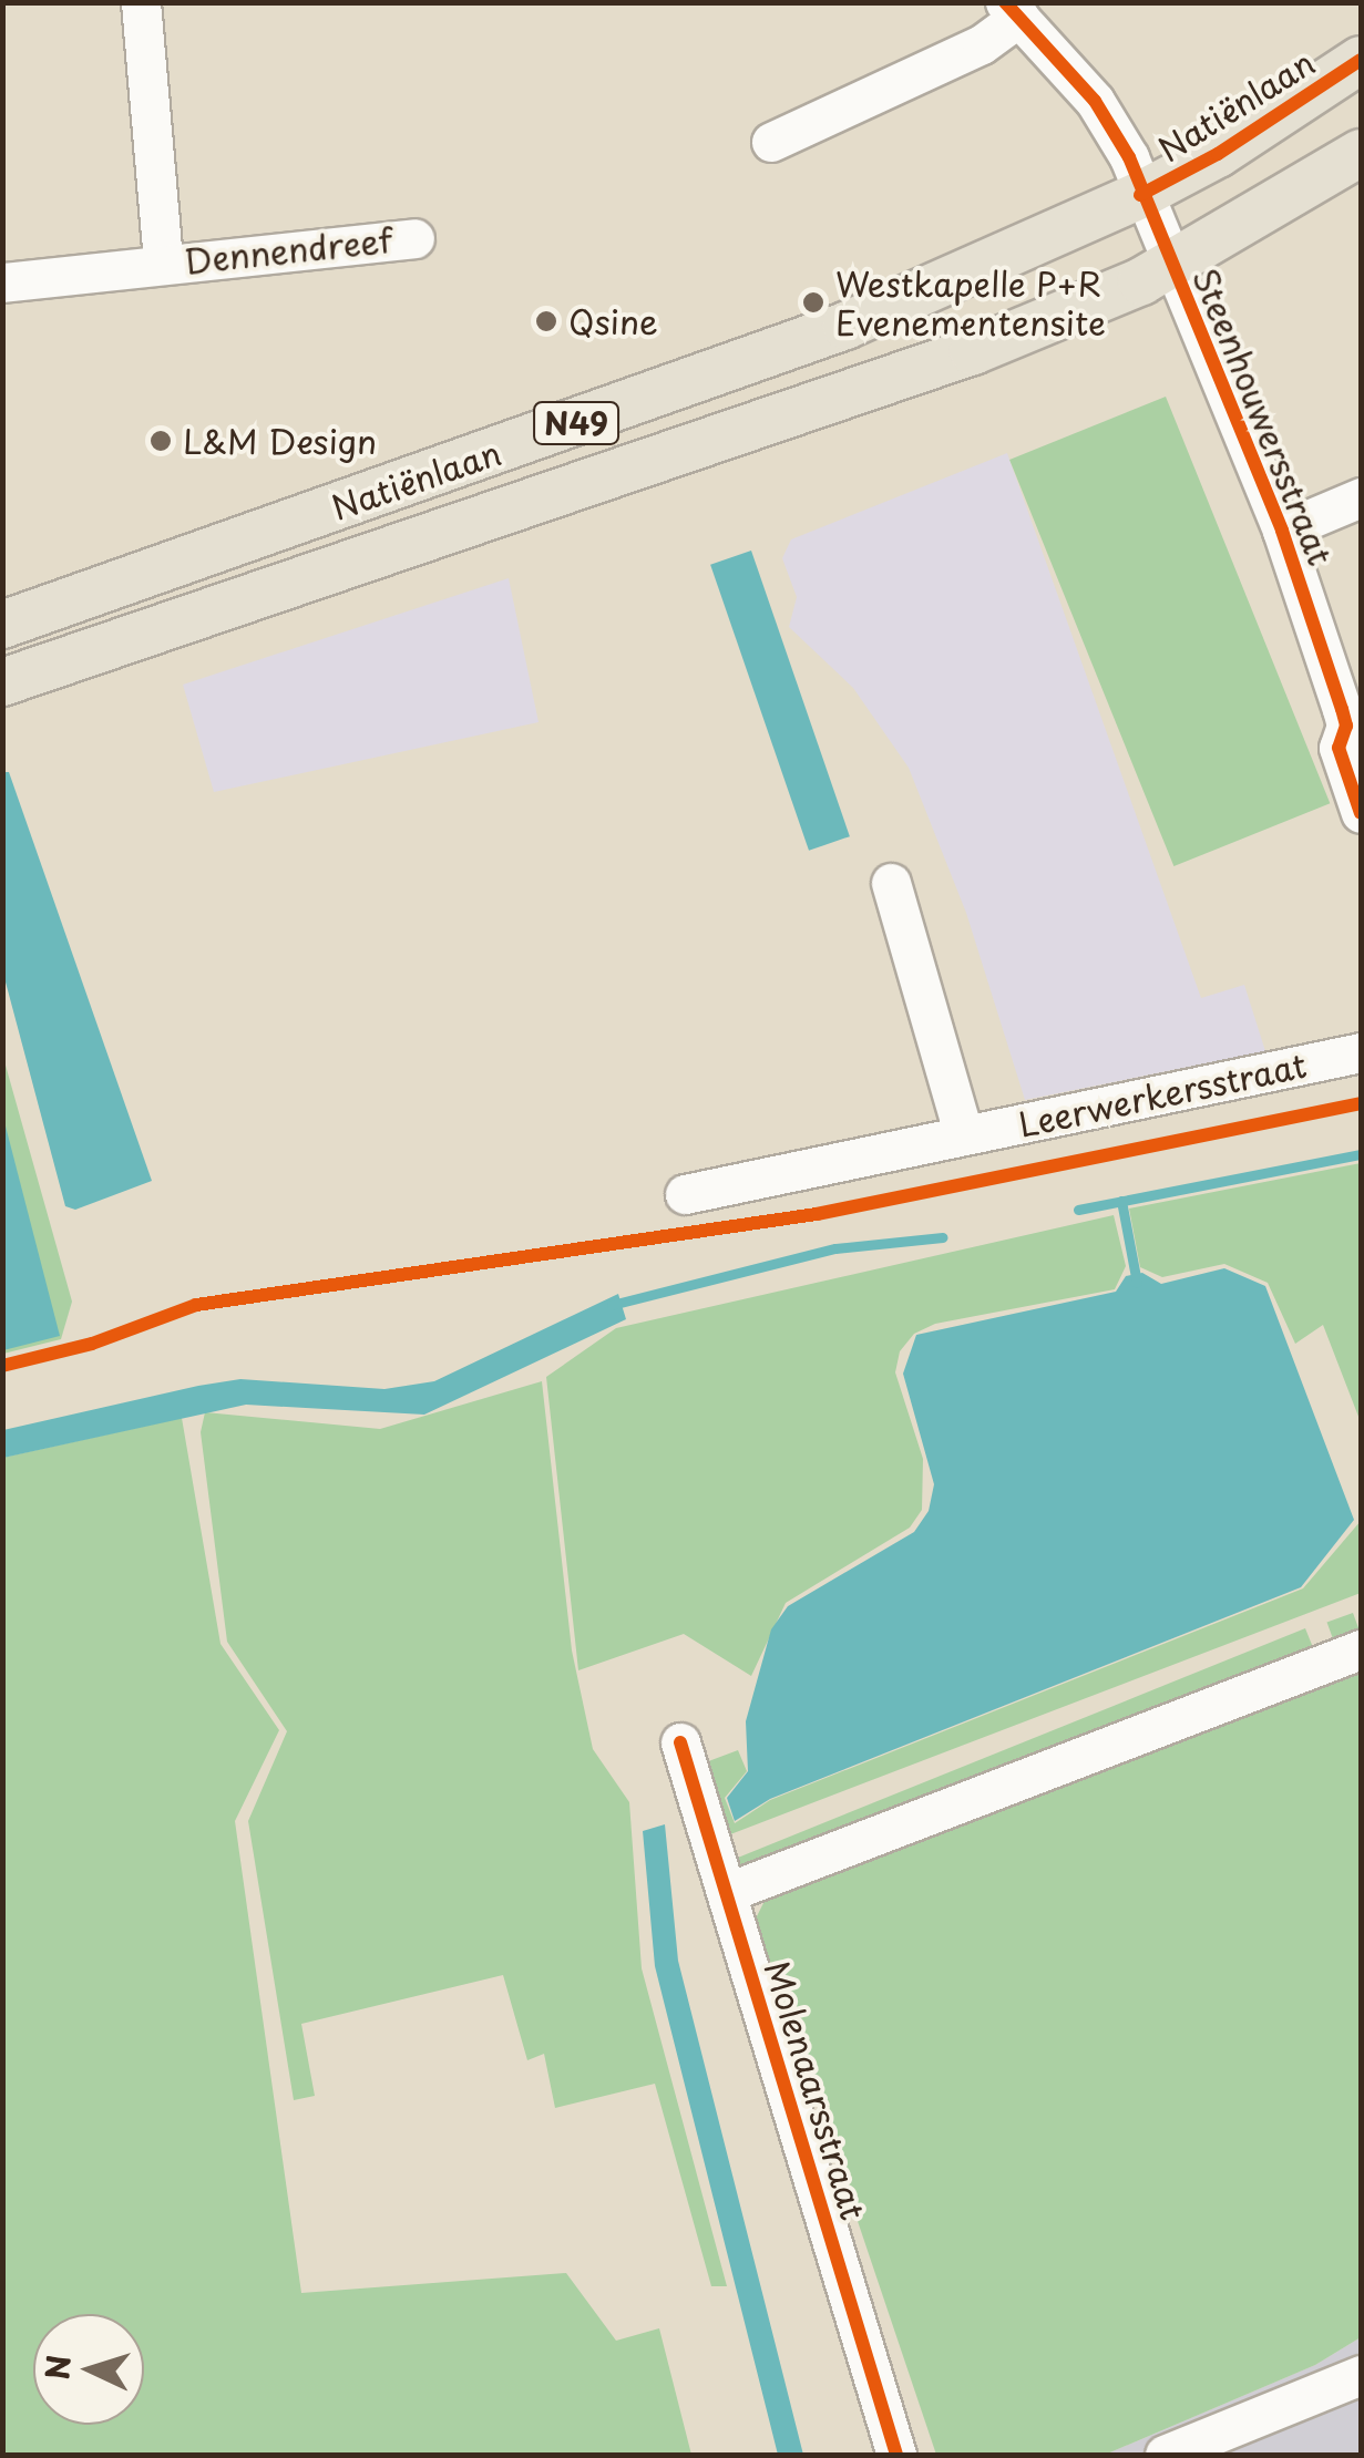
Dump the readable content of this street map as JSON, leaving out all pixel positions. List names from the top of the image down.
{
  "streets": {
    "main road": ["Natiënlaan", "N49"],
    "street": [
      "Dennendreef",
      "Steenhouwersstraat",
      "Leerwerkersstraat",
      "Molenaarsstraat"
    ]
  },
  "crossings": [
    ["Natiënlaan", "Steenhouwersstraat"]
  ],
  "places": ["Westkapelle P+R Evenementensite", "Qsine", "L&M Design"],
  "north": "left"
}
